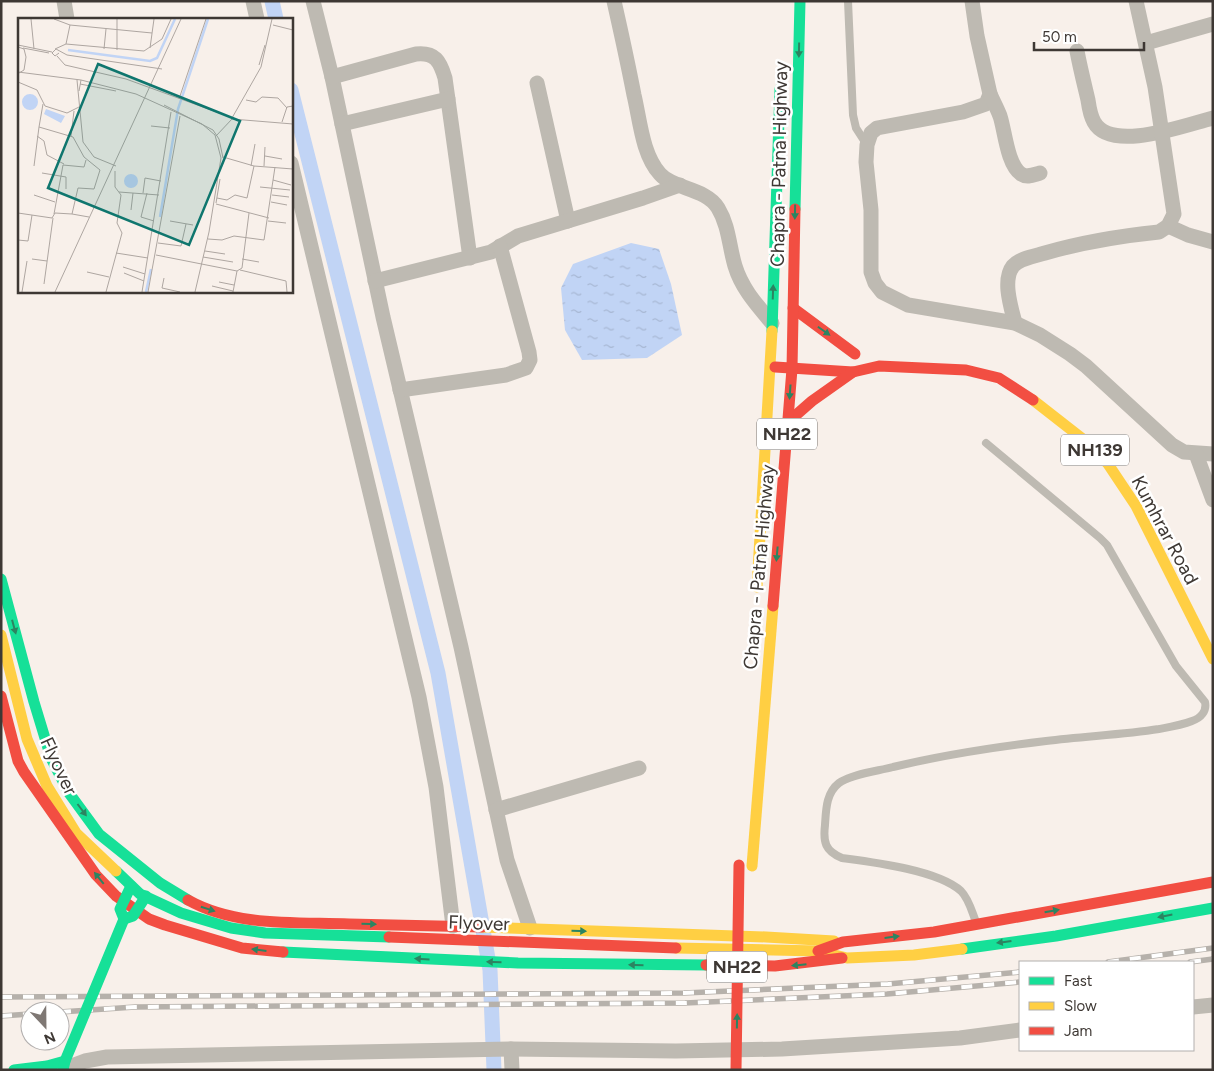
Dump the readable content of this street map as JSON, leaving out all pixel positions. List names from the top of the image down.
{
  "streets": {
    "main road": [
      "Chapra - Patna Highway",
      "NH22",
      "NH139",
      "Kumhrar Road",
      "Flyover"
    ]
  },
  "crossings": [
    ["Chapra - Patna Highway", "Kumhrar Road"]
  ],
  "legend": ["Fast", "Slow", "Jam"],
  "scale_bar": "50 m",
  "north": "bottom"
}
